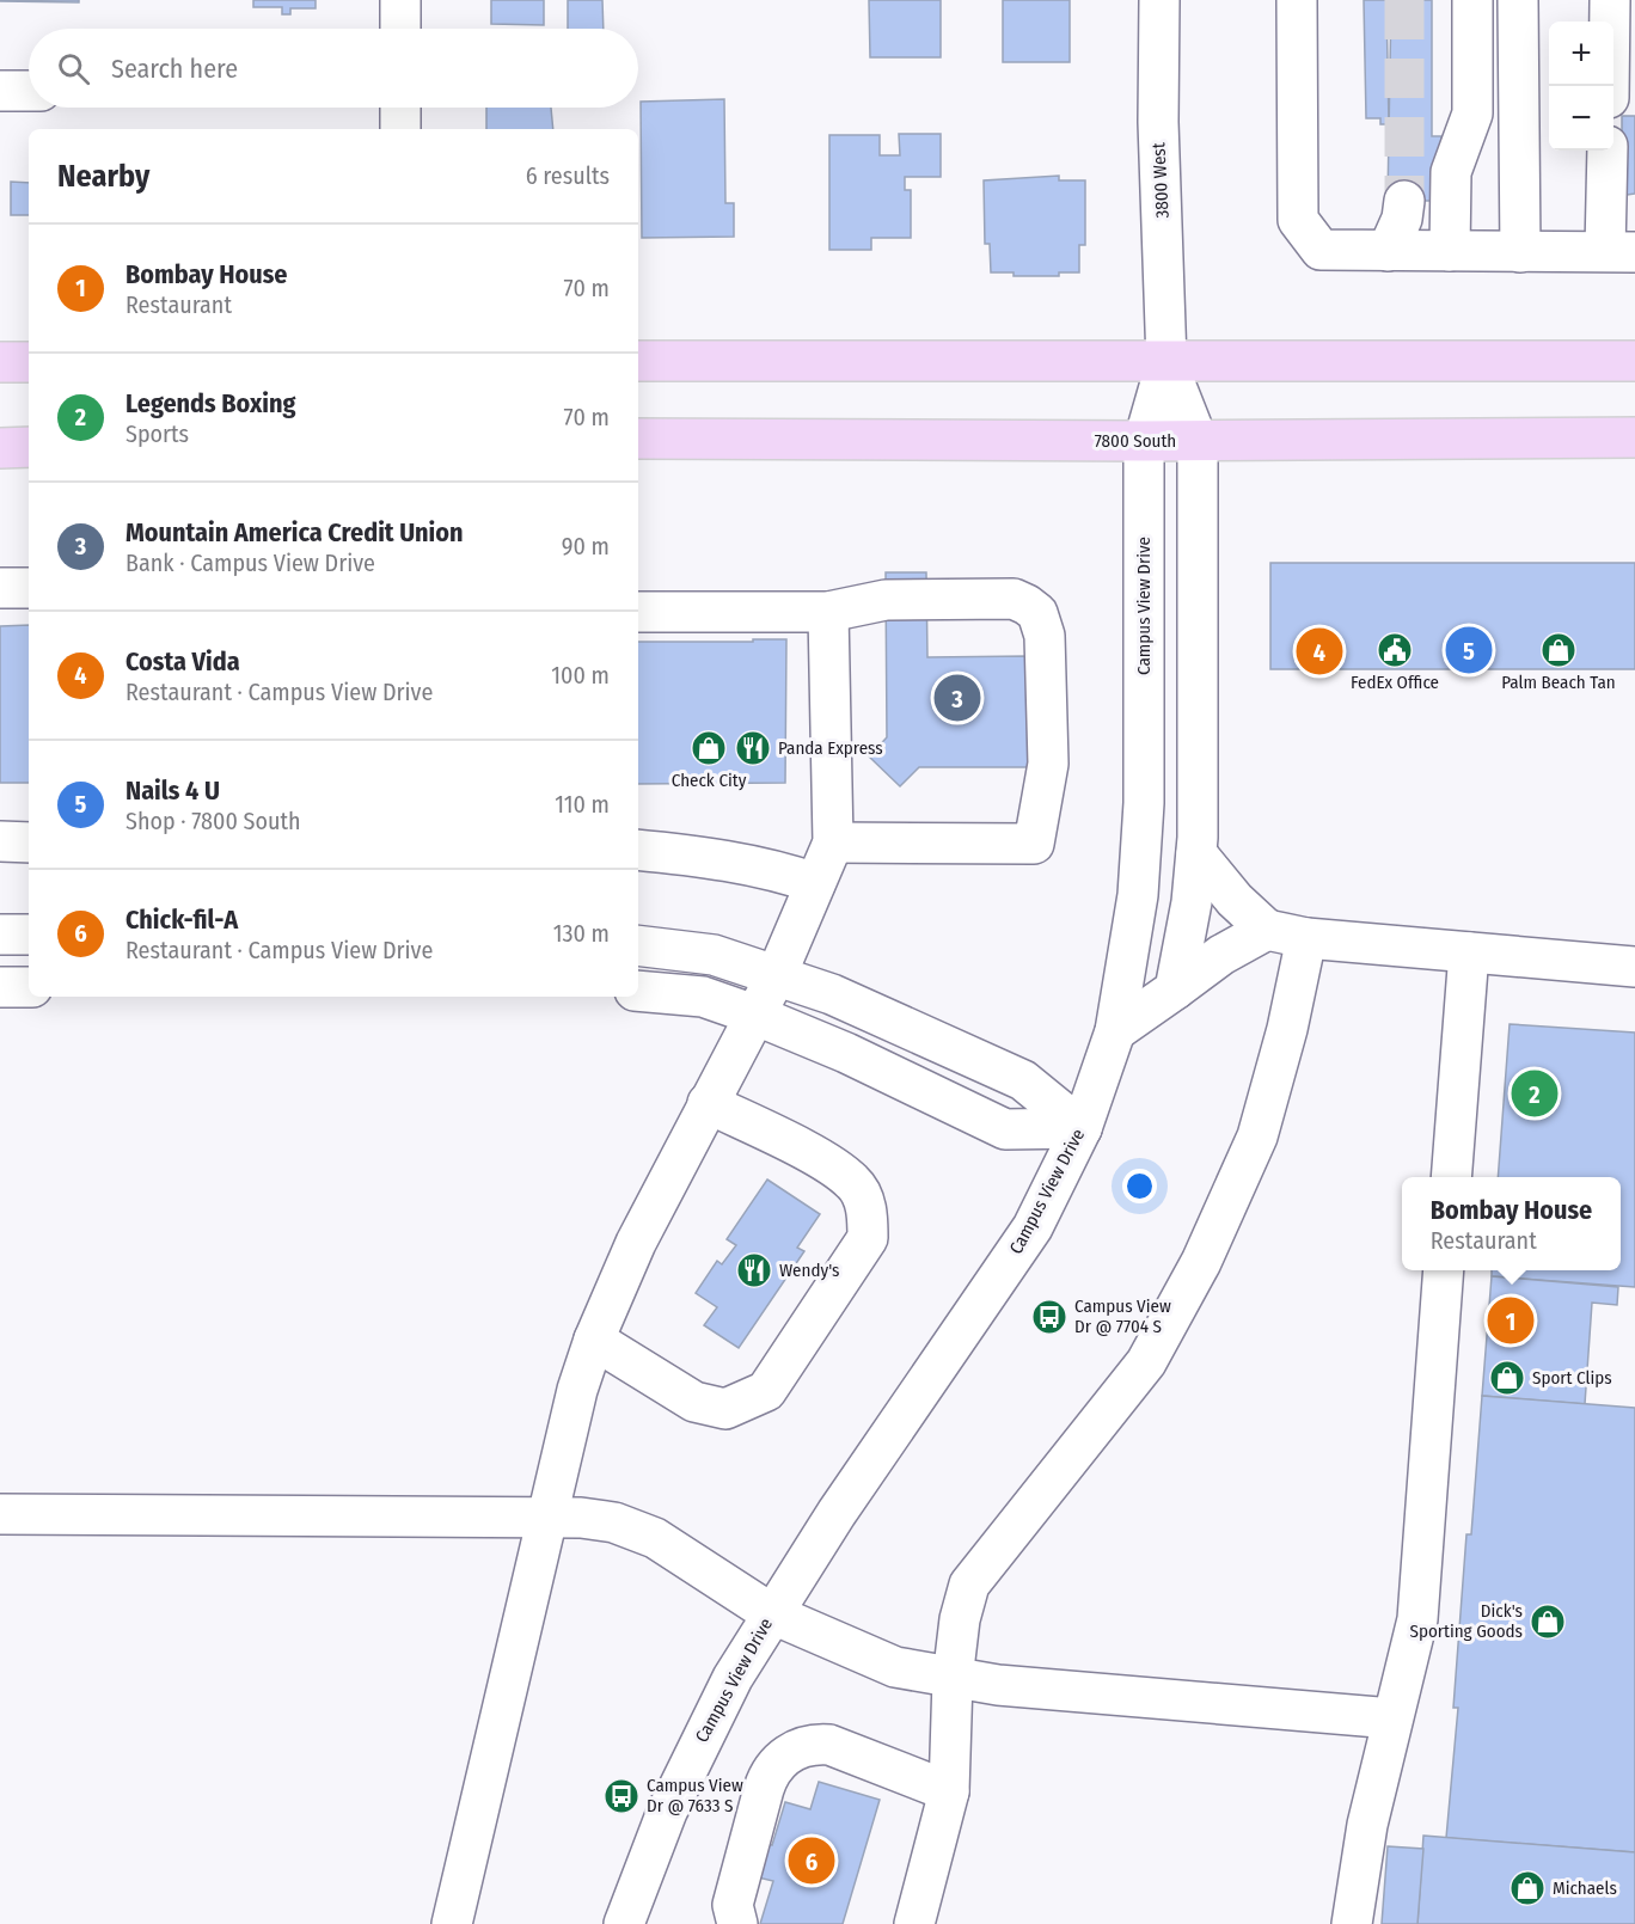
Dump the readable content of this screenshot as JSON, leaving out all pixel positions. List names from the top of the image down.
{
  "streets": {
    "main road": ["7800 South"],
    "street": ["3800 West", "Campus View Drive"]
  },
  "crossings": [
    ["3800 West", "Campus View Drive"],
    ["7800 South", "Campus View Drive"]
  ],
  "places": {
    "public building": ["FedEx Office"],
    "shop": [
      "Palm Beach Tan",
      "Check City",
      "Sport Clips",
      "Dick's Sporting Goods",
      "Michaels"
    ],
    "restaurant": ["Panda Express", "Wendy's"],
    "bus stop": ["Campus View Dr @ 7704 S", "Campus View Dr @ 7633 S"]
  },
  "page": {
    "map_buttons": ["+", "−"],
    "search": "Search here",
    "heading": ["Nearby", "6 results"],
    "list": [
      {
        "mark": "1",
        "name": "Bombay House",
        "note": "Restaurant",
        "value": "70 m"
      },
      {
        "mark": "2",
        "name": "Legends Boxing",
        "note": "Sports",
        "value": "70 m"
      },
      {
        "mark": "3",
        "name": "Mountain America Credit Union",
        "note": "Bank · Campus View Drive",
        "value": "90 m"
      },
      {
        "mark": "4",
        "name": "Costa Vida",
        "note": "Restaurant · Campus View Drive",
        "value": "100 m"
      },
      {
        "mark": "5",
        "name": "Nails 4 U",
        "note": "Shop · 7800 South",
        "value": "110 m"
      },
      {
        "mark": "6",
        "name": "Chick-fil-A",
        "note": "Restaurant · Campus View Drive",
        "value": "130 m"
      }
    ],
    "pins": [
      "5",
      "4",
      "3",
      "2",
      "1",
      "6"
    ],
    "popup": ["Bombay House", "Restaurant"]
  }
}
